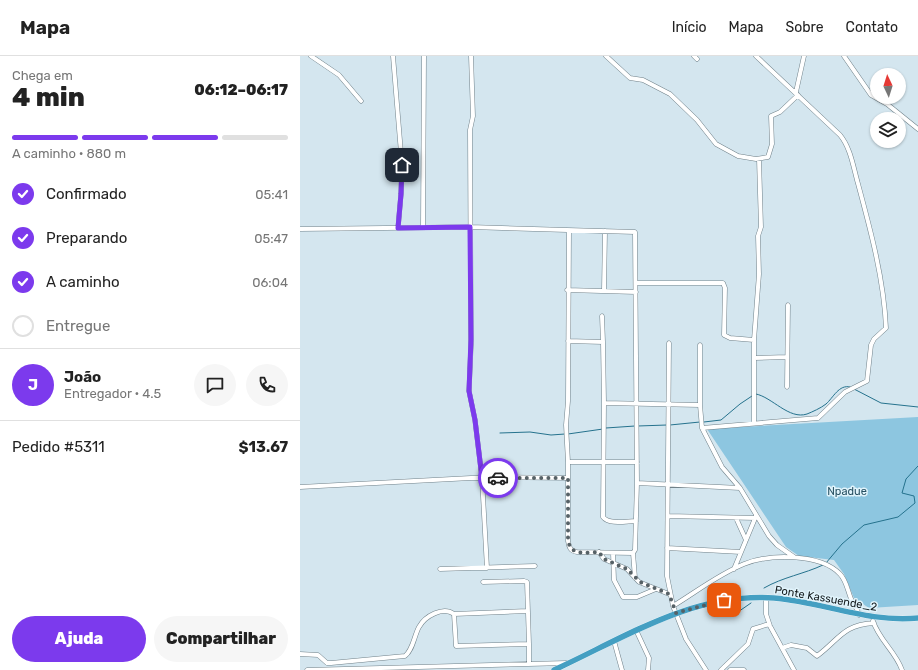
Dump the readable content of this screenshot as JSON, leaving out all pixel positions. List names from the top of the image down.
{
  "streets": {
    "highway": ["Ponte Kassuende_2"]
  },
  "parks": ["Npadue"],
  "north": "top",
  "page": {
    "header": "Mapa",
    "nav": [
      "Início",
      "Mapa",
      "Sobre",
      "Contato"
    ],
    "heading": ["4 min", "Chega em", "06:12–06:17"],
    "panel": [
      "João",
      "Entregador · 4.5",
      "Pedido #5311",
      "$13.67"
    ],
    "bar": "A caminho · 880 m",
    "list": [
      ["Confirmado", "05:41"],
      ["Preparando", "05:47"],
      ["A caminho", "06:04"],
      "Entregue"
    ],
    "round": "J",
    "buttons": ["Ajuda", "Compartilhar"]
  }
}
